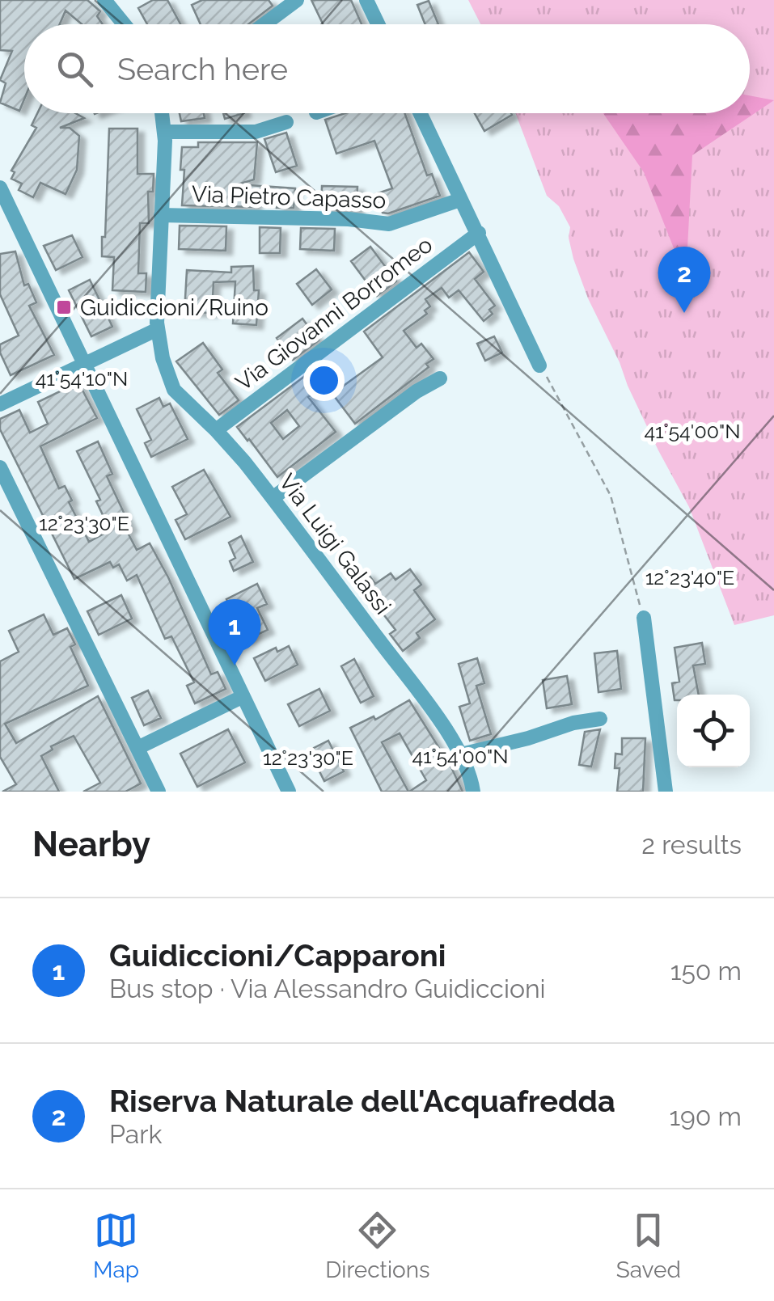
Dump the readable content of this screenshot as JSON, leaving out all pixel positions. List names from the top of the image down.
{
  "streets": {
    "street": ["Via Pietro Capasso", "Via Giovanni Borromeo", "Via Luigi Galassi"]
  },
  "crossings": [
    ["Via Pietro Capasso", "Via Luigi Galassi"],
    ["Via Giovanni Borromeo", "Via Luigi Galassi"]
  ],
  "places": {
    "transit": ["Guidiccioni/Ruino"]
  },
  "page": {
    "search": "Search here",
    "pins": ["2", "1"],
    "heading": ["Nearby", "2 results"],
    "list": [
      {
        "mark": "1",
        "name": "Guidiccioni/Capparoni",
        "note": "Bus stop · Via Alessandro Guidiccioni",
        "value": "150 m"
      },
      {
        "mark": "2",
        "name": "Riserva Naturale dell'Acquafredda",
        "note": "Park",
        "value": "190 m"
      }
    ],
    "nav": ["Map", "Directions", "Saved"]
  },
  "coordinates": [
    "41°54'10\"N",
    "41°54'00\"N",
    "12°23'30\"E",
    "12°23'40\"E"
  ]
}
